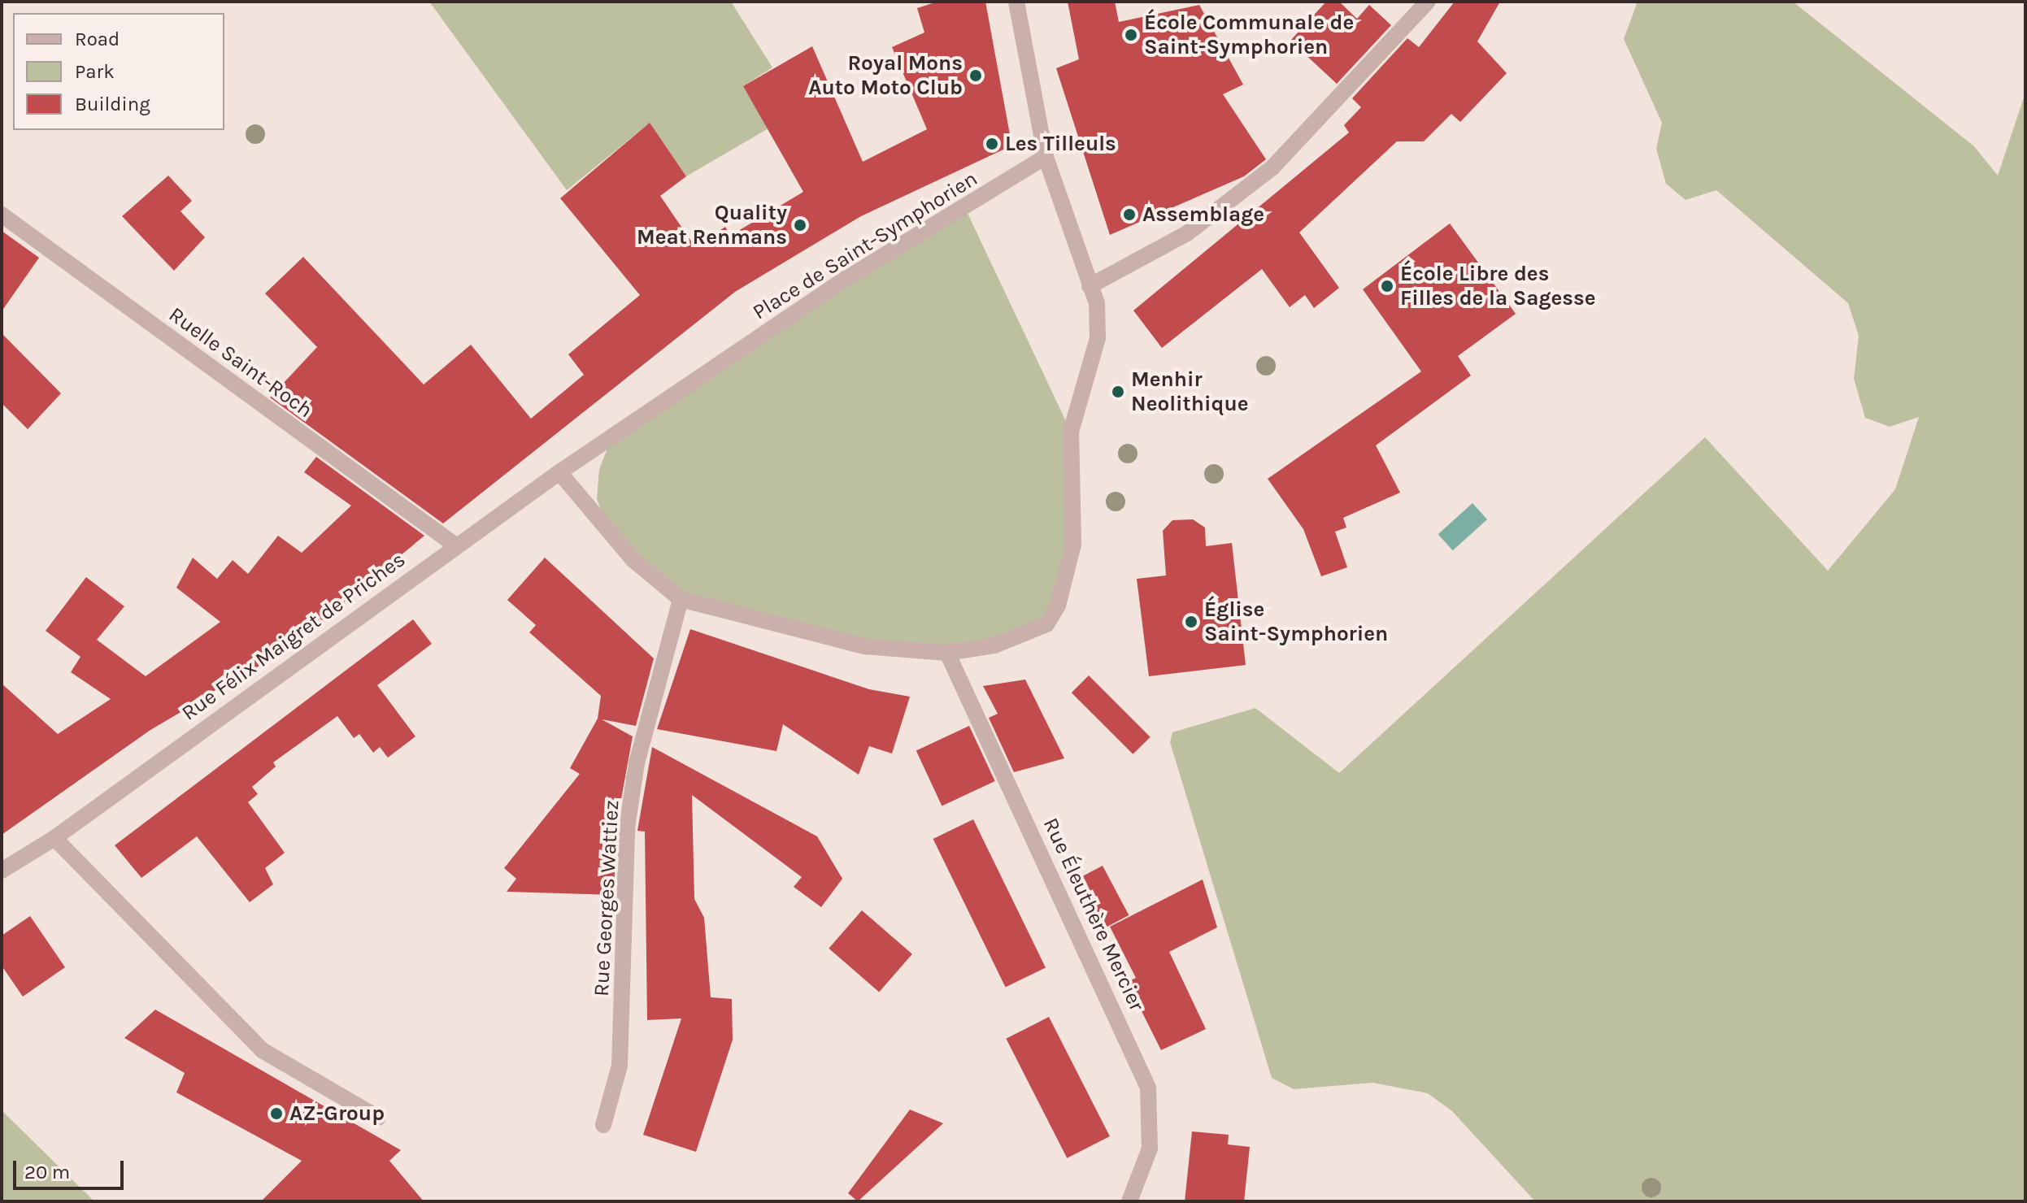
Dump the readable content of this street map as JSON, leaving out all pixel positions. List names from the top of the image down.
{
  "streets": {
    "street": [
      "Place de Saint-Symphorien",
      "Ruelle Saint-Roch",
      "Rue Félix Maigret de Priches",
      "Rue Georges Wattiez",
      "Rue Éleuthère Mercier"
    ]
  },
  "crossings": [
    ["Place de Saint-Symphorien", "Rue Félix Maigret de Priches"],
    ["Ruelle Saint-Roch", "Rue Félix Maigret de Priches"]
  ],
  "places": [
    "École Communale de Saint-Symphorien",
    "Royal Mons Auto Moto Club",
    "Les Tilleuls",
    "Assemblage",
    "Quality Meat Renmans",
    "École Libre des Filles de la Sagesse",
    "Menhir Neolithique",
    "Église Saint-Symphorien",
    "AZ-Group"
  ],
  "legend": ["Road", "Park", "Building"],
  "scale_bar": "20 m"
}
